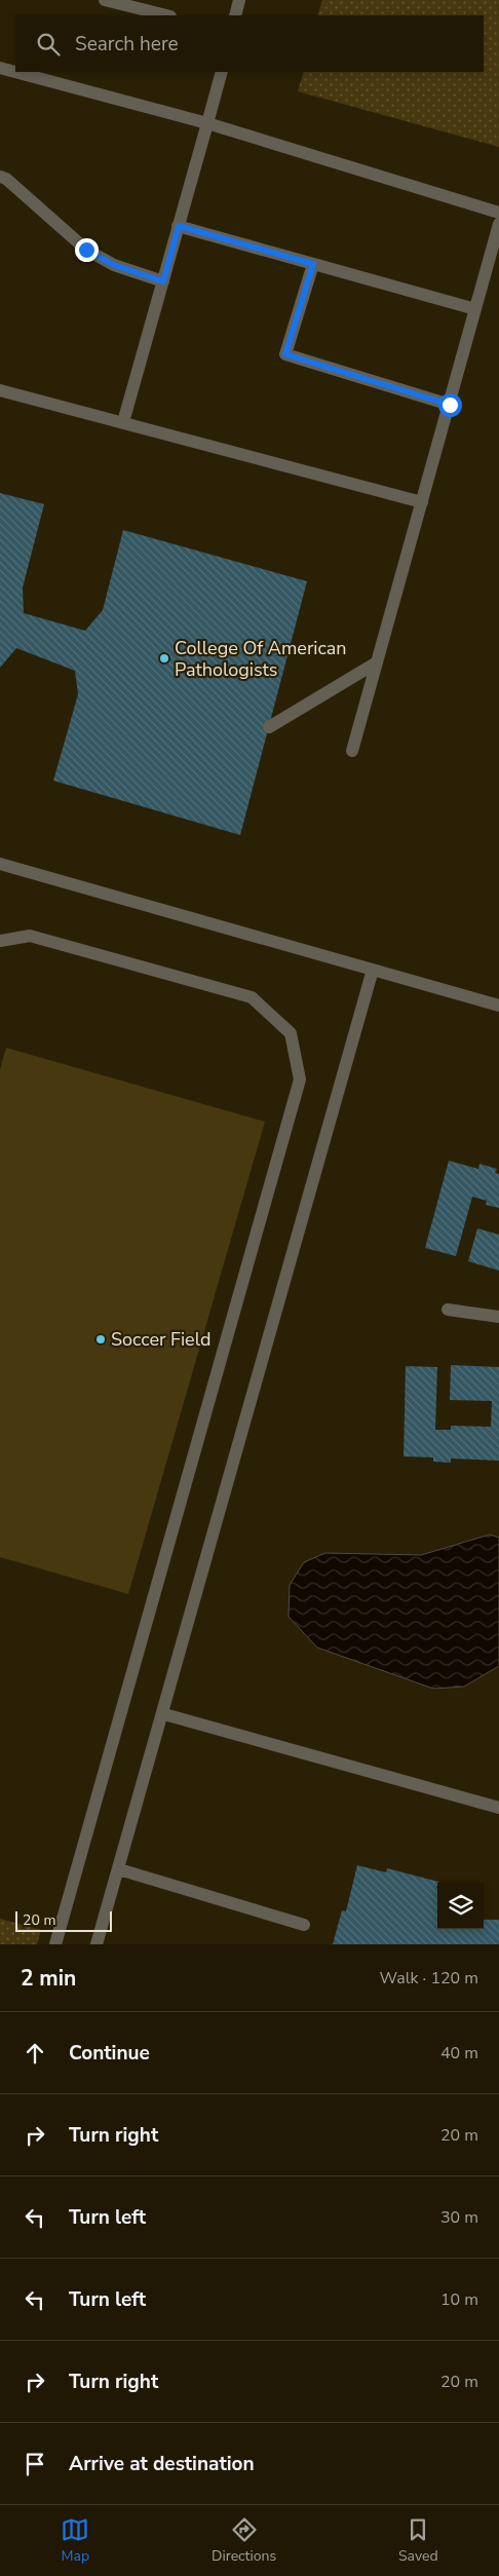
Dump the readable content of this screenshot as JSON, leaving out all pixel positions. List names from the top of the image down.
{
  "places": ["College Of American Pathologists", "Soccer Field"],
  "scale_bar": "20 m",
  "page": {
    "search": "Search here",
    "scale": "20 m",
    "heading": ["2 min", "Walk · 120 m"],
    "list": [
      ["Continue", "40 m"],
      ["Turn right", "20 m"],
      ["Turn left", "30 m"],
      ["Turn left", "10 m"],
      ["Turn right", "20 m"],
      "Arrive at destination"
    ],
    "nav": ["Map", "Directions", "Saved"]
  }
}
